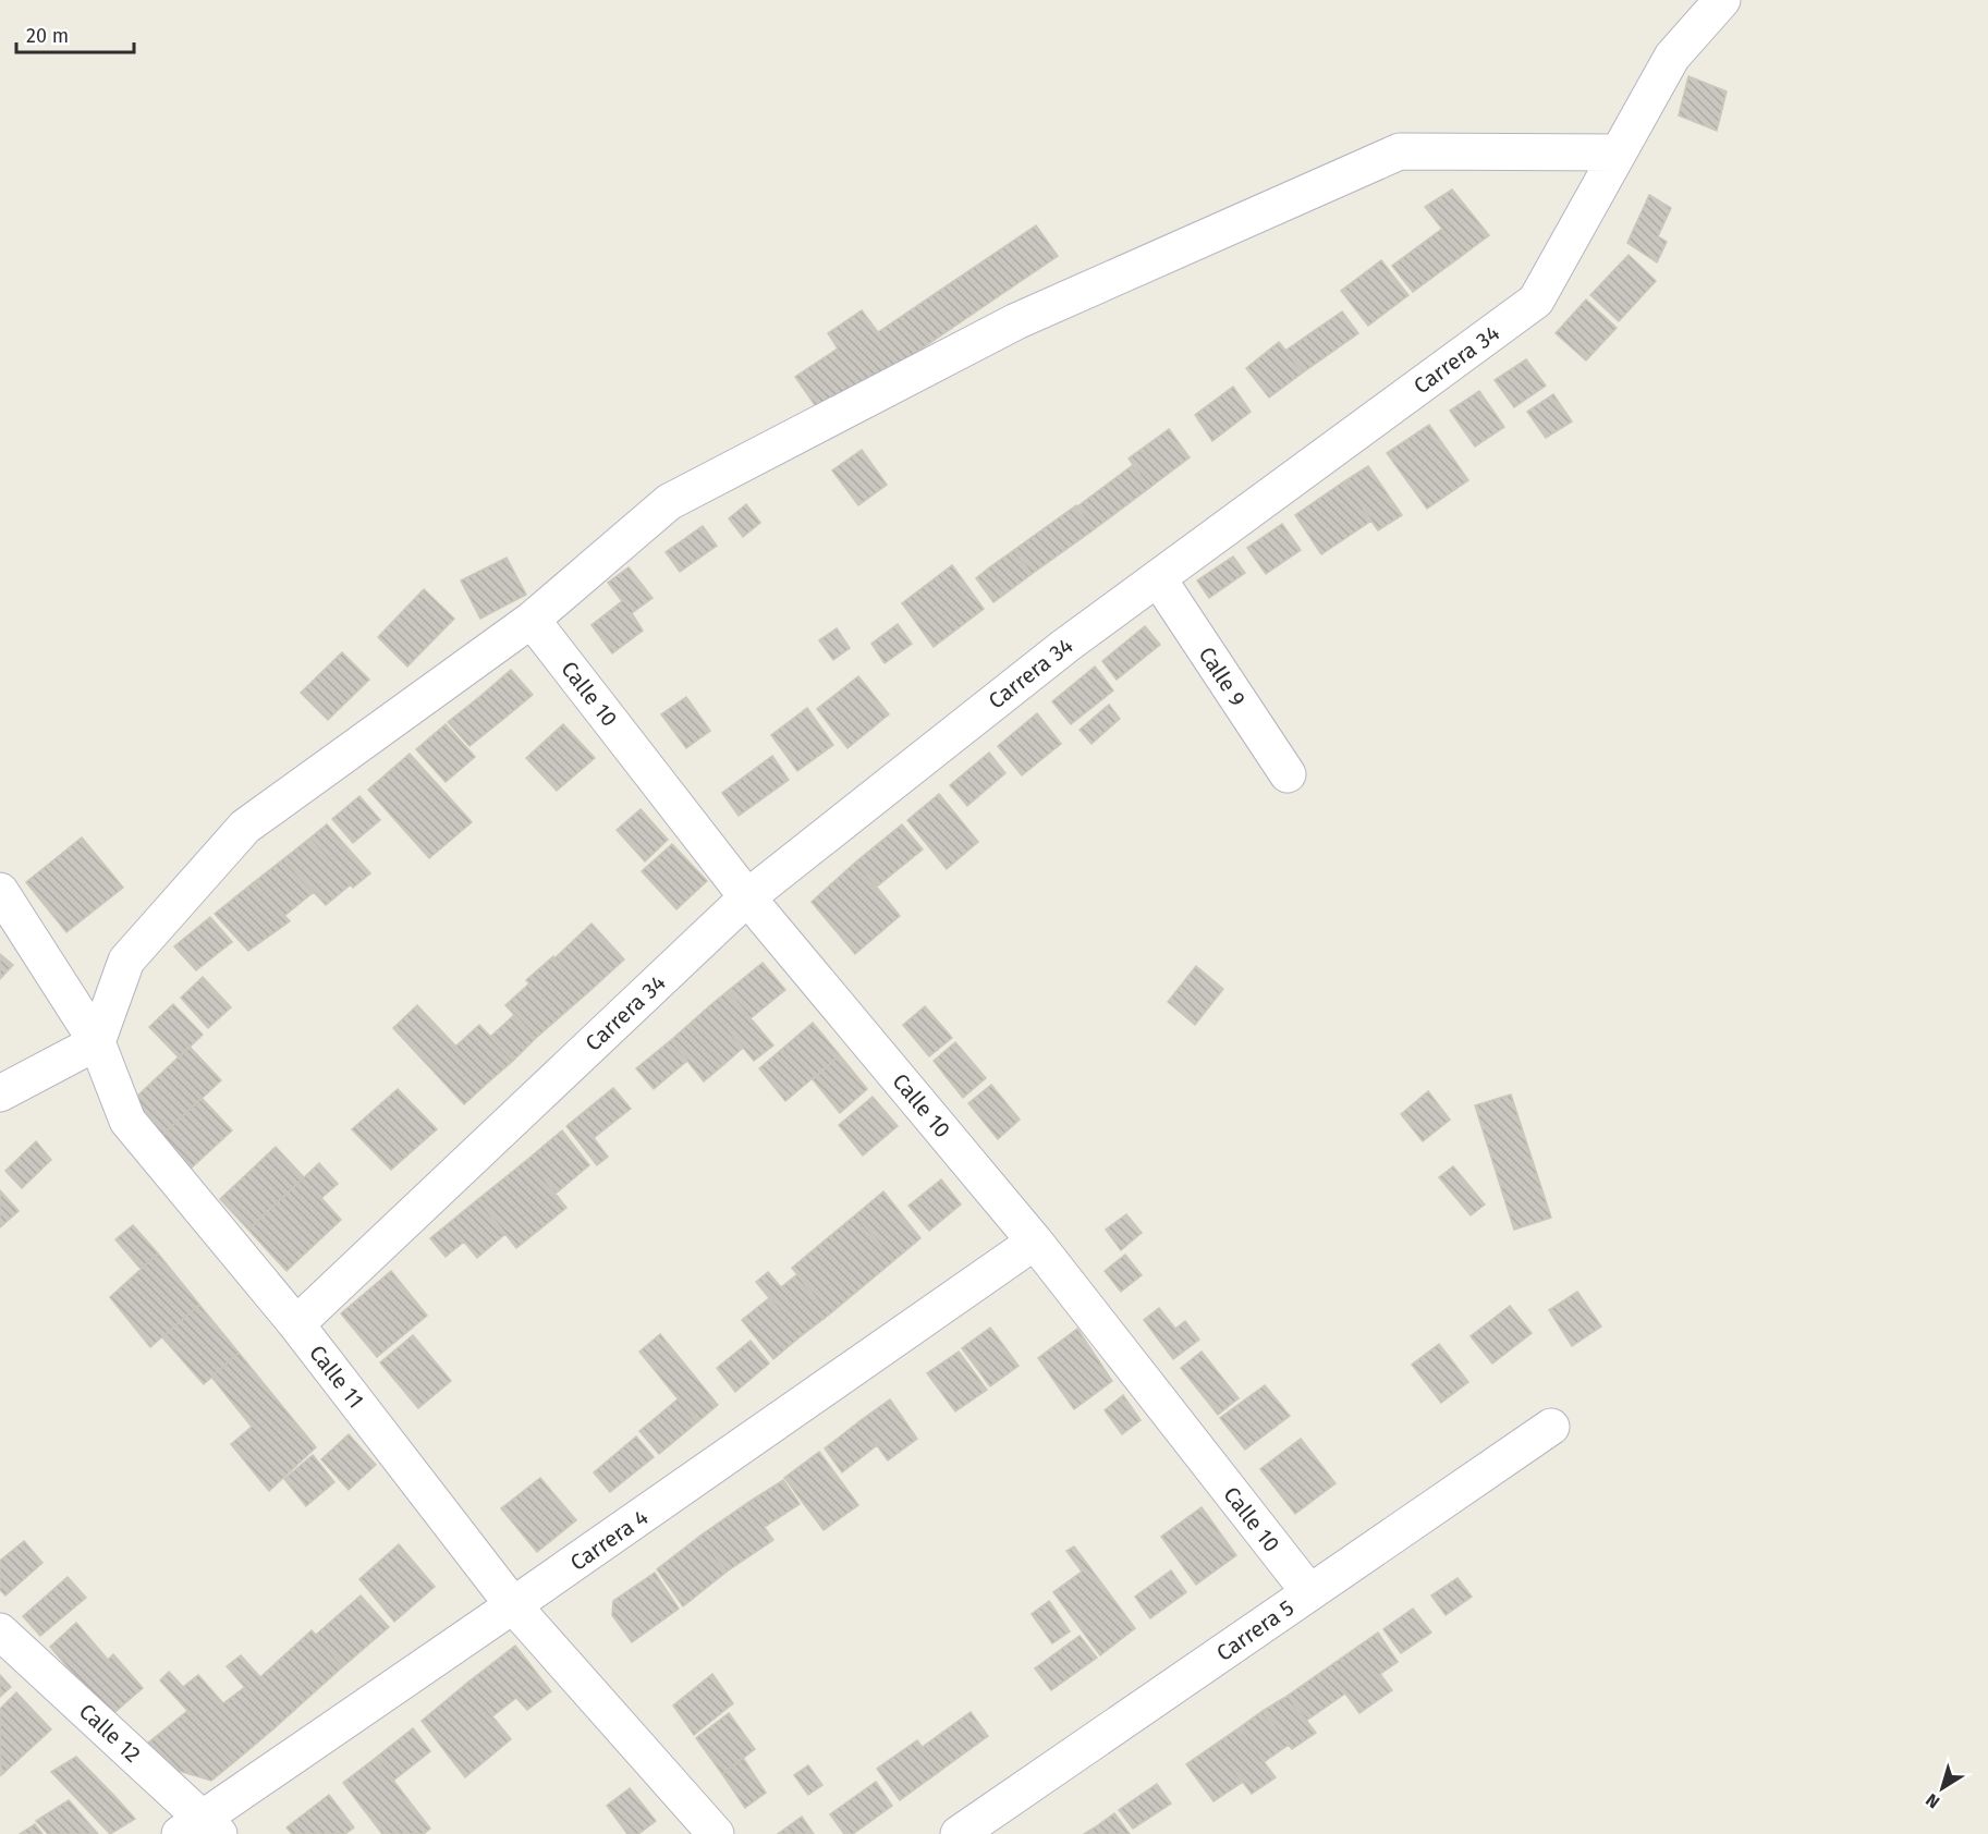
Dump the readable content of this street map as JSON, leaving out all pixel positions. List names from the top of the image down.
{
  "streets": {
    "street": [
      "Carrera 34",
      "Calle 9",
      "Calle 10",
      "Calle 11",
      "Carrera 4",
      "Carrera 5",
      "Calle 12"
    ]
  },
  "crossings": [
    ["Carrera 34", "Calle 9"],
    ["Carrera 34", "Calle 10"],
    ["Carrera 34", "Calle 11"],
    ["Calle 10", "Carrera 4"],
    ["Calle 10", "Carrera 5"],
    ["Calle 11", "Carrera 4"],
    ["Carrera 4", "Calle 12"]
  ],
  "scale_bar": "20 m",
  "north": "bottom left"
}
